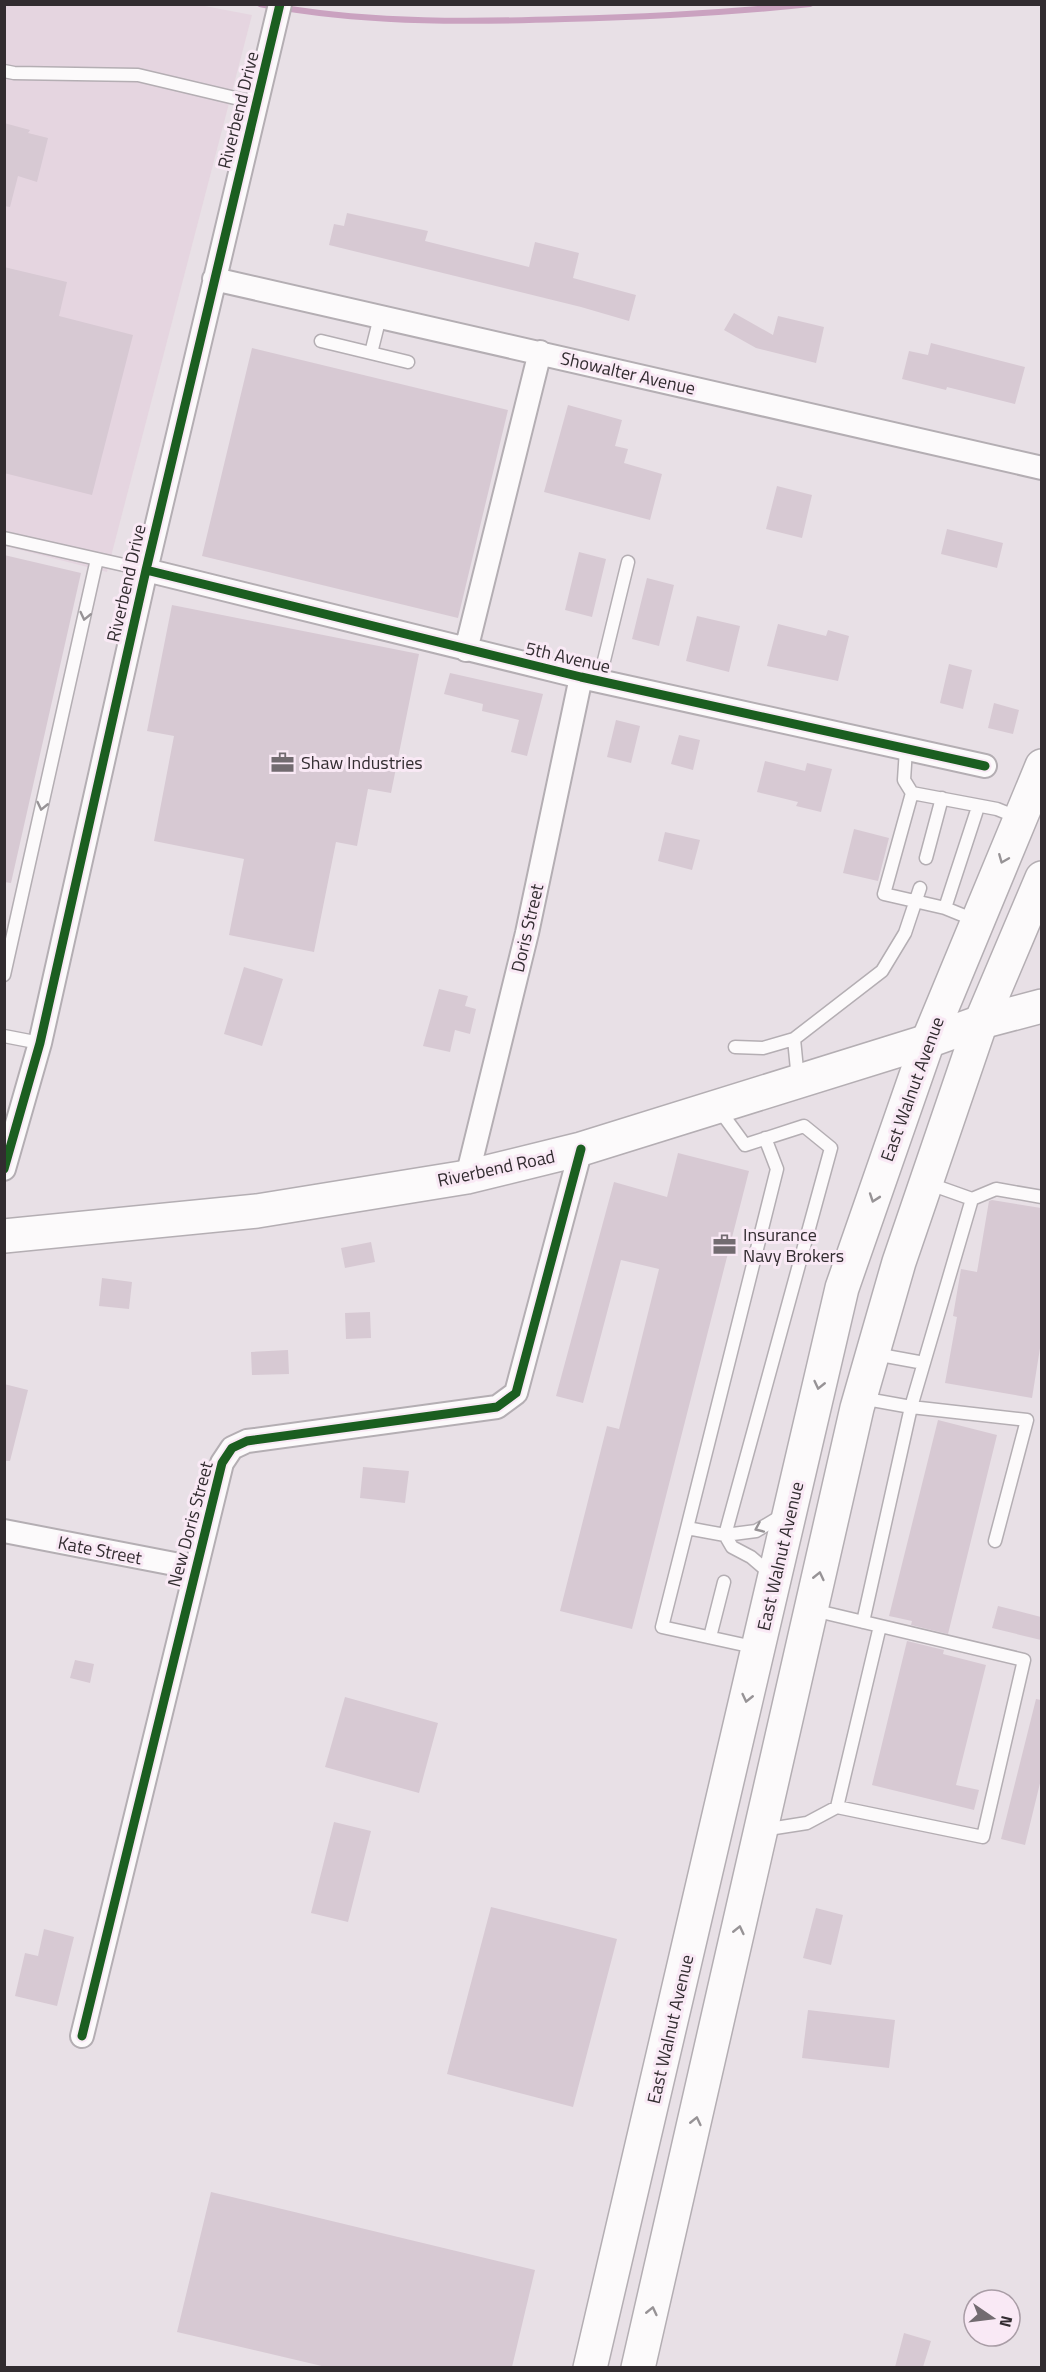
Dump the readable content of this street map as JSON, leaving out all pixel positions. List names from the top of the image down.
{
  "streets": {
    "main road": ["East Walnut Avenue", "Riverbend Road"],
    "street": [
      "Riverbend Drive",
      "Showalter Avenue",
      "5th Avenue",
      "Doris Street",
      "New Doris Street",
      "Kate Street"
    ]
  },
  "crossings": [
    ["Riverbend Drive", "Showalter Avenue"],
    ["Riverbend Drive", "5th Avenue"],
    ["5th Avenue", "Doris Street"],
    ["Doris Street", "Riverbend Road"],
    ["East Walnut Avenue", "Riverbend Road"],
    ["Riverbend Road", "New Doris Street"],
    ["New Doris Street", "Kate Street"]
  ],
  "places": {
    "office": ["Shaw Industries", "Insurance Navy Brokers"]
  },
  "north": "right"
}
